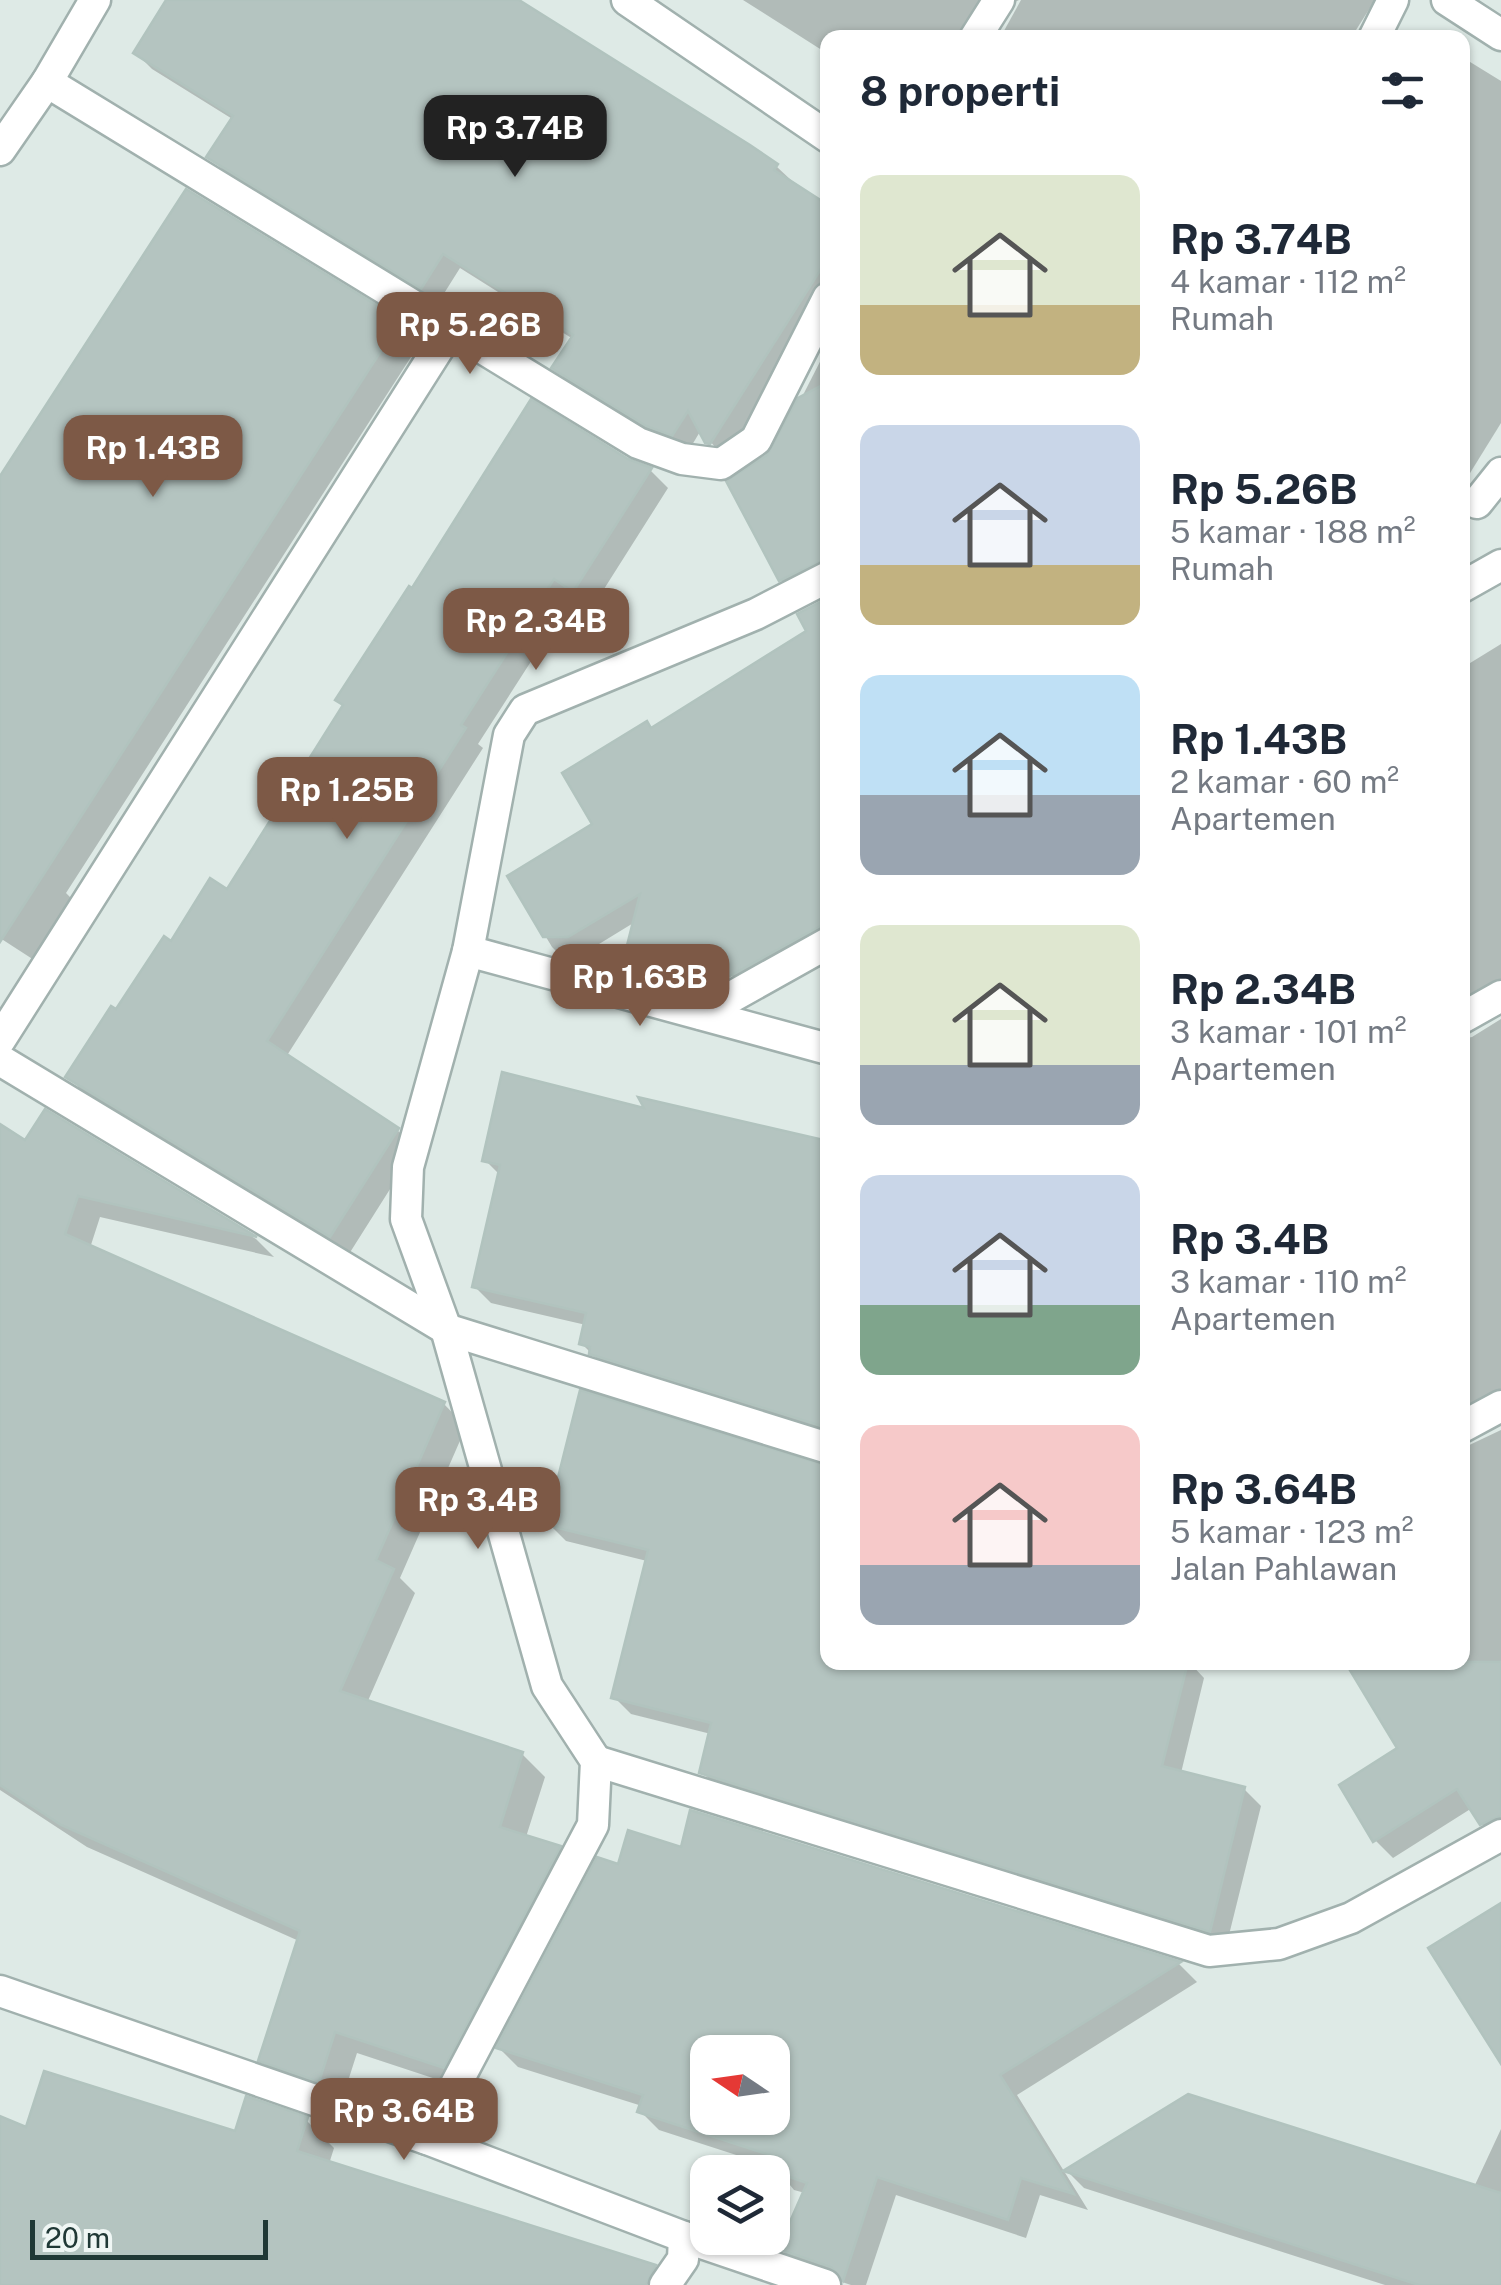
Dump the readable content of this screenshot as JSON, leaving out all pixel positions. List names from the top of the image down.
{
  "scale_bar": "20 m",
  "north": "left",
  "page": {
    "heading": "8 properti",
    "price": [
      "Rp 3.74B",
      "Rp 5.26B",
      "Rp 1.43B",
      "Rp 2.34B",
      "Rp 1.25B",
      "Rp 1.63B",
      "Rp 3.4B",
      "Rp 3.64B"
    ],
    "list": [
      {
        "name": "Rp 3.74B",
        "note": "4 kamar · 112 m² · Rumah"
      },
      {
        "name": "Rp 5.26B",
        "note": "5 kamar · 188 m² · Rumah"
      },
      {
        "name": "Rp 1.43B",
        "note": "2 kamar · 60 m² · Apartemen"
      },
      {
        "name": "Rp 2.34B",
        "note": "3 kamar · 101 m² · Apartemen"
      },
      {
        "name": "Rp 3.4B",
        "note": "3 kamar · 110 m² · Apartemen"
      },
      {
        "name": "Rp 3.64B",
        "note": "5 kamar · 123 m² · Jalan Pahlawan"
      }
    ],
    "scale": "20 m"
  }
}
